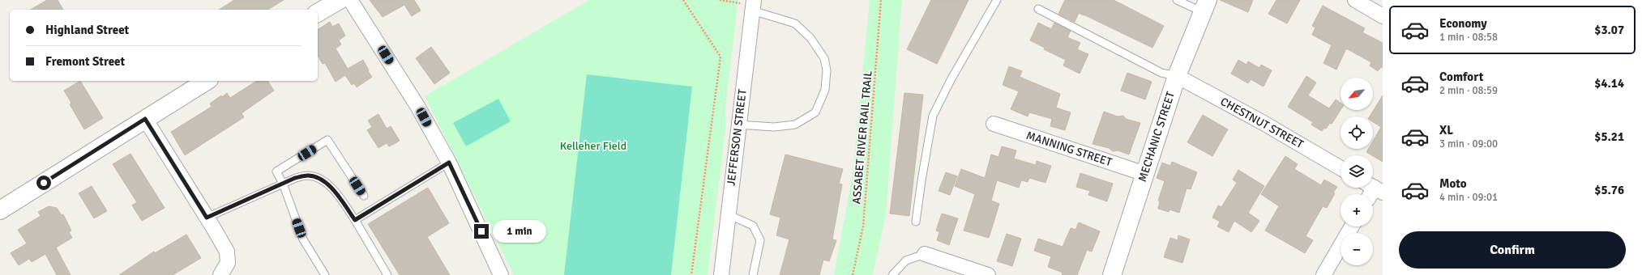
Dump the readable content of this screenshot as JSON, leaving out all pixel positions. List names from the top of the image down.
{
  "streets": {
    "street": [
      "CHESTNUT STREET",
      "MECHANIC STREET",
      "JEFFERSON STREET",
      "MANNING STREET"
    ],
    "path": ["ASSABET RIVER RAIL TRAIL"]
  },
  "crossings": [
    ["CHESTNUT STREET", "MECHANIC STREET"],
    ["MECHANIC STREET", "MANNING STREET"]
  ],
  "parks": ["Kelleher Field"],
  "north": "bottom left",
  "page": {
    "list": [
      {
        "name": "Economy",
        "note": "1 min · 08:58",
        "value": "$3.07"
      },
      {
        "name": "Comfort",
        "note": "2 min · 08:59",
        "value": "$4.14"
      },
      {
        "name": "XL",
        "note": "3 min · 09:00",
        "value": "$5.21"
      },
      {
        "name": "Moto",
        "note": "4 min · 09:01",
        "value": "$5.76"
      }
    ],
    "banner": ["Highland Street", "Fremont Street"],
    "map_buttons": ["+", "−"],
    "bubble": "1 min",
    "buttons": "Confirm"
  }
}
